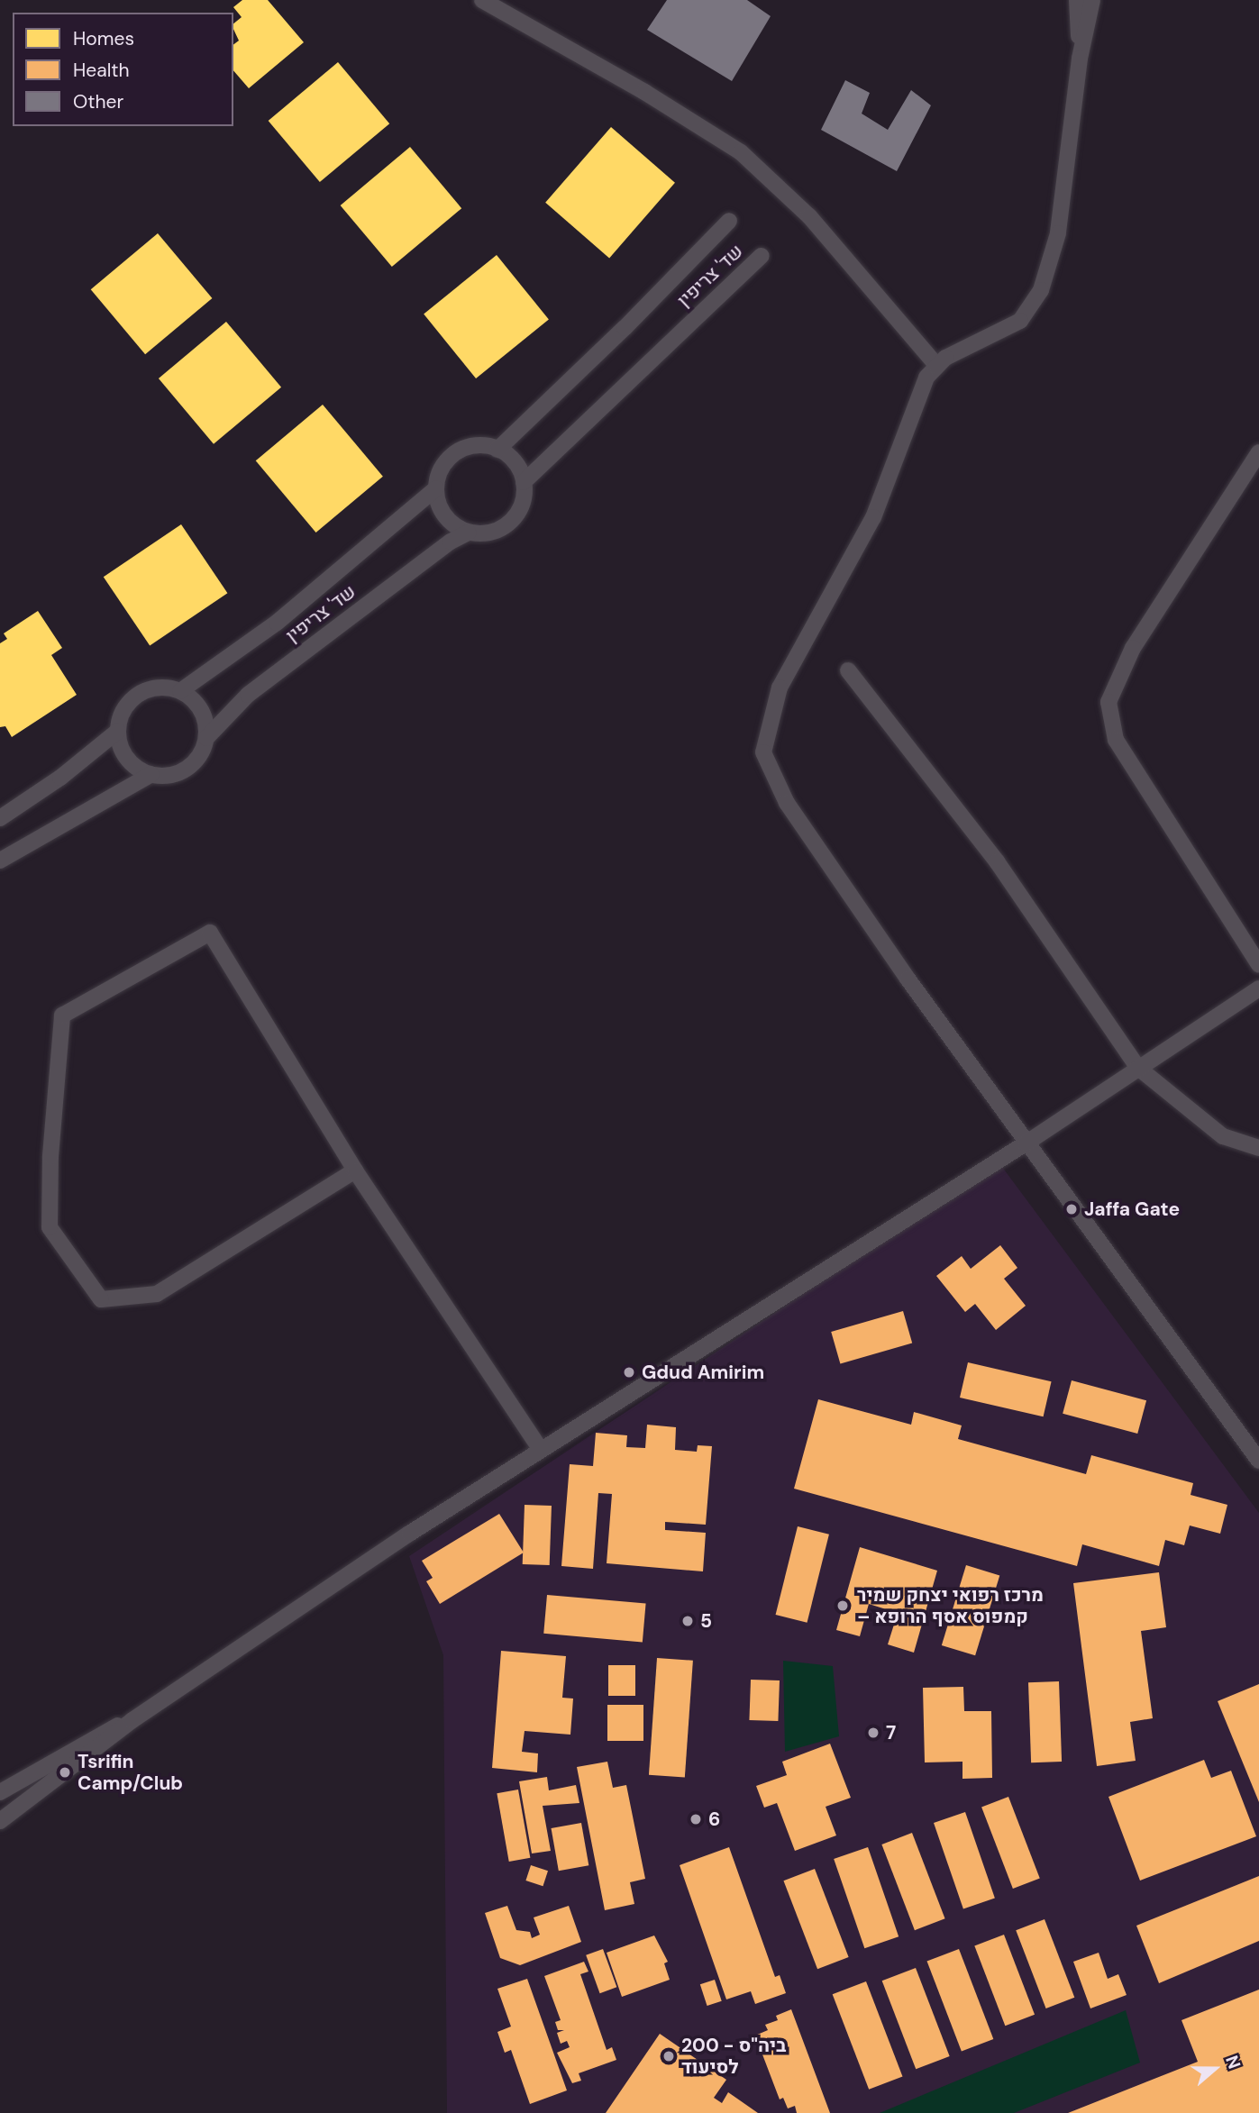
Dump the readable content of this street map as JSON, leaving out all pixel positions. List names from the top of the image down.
{
  "streets": {
    "street": ["שד' צריפין"]
  },
  "places": [
    "Jaffa Gate",
    "Gdud Amirim",
    "מרכז רפואי יצחק שמיר – קמפוס אסף הרופא",
    "5",
    "7",
    "Tsrifin Camp/Club",
    "6",
    "200 - ביה\"ס לסיעוד"
  ],
  "legend": ["Homes", "Health", "Other"],
  "north": "right"
}
